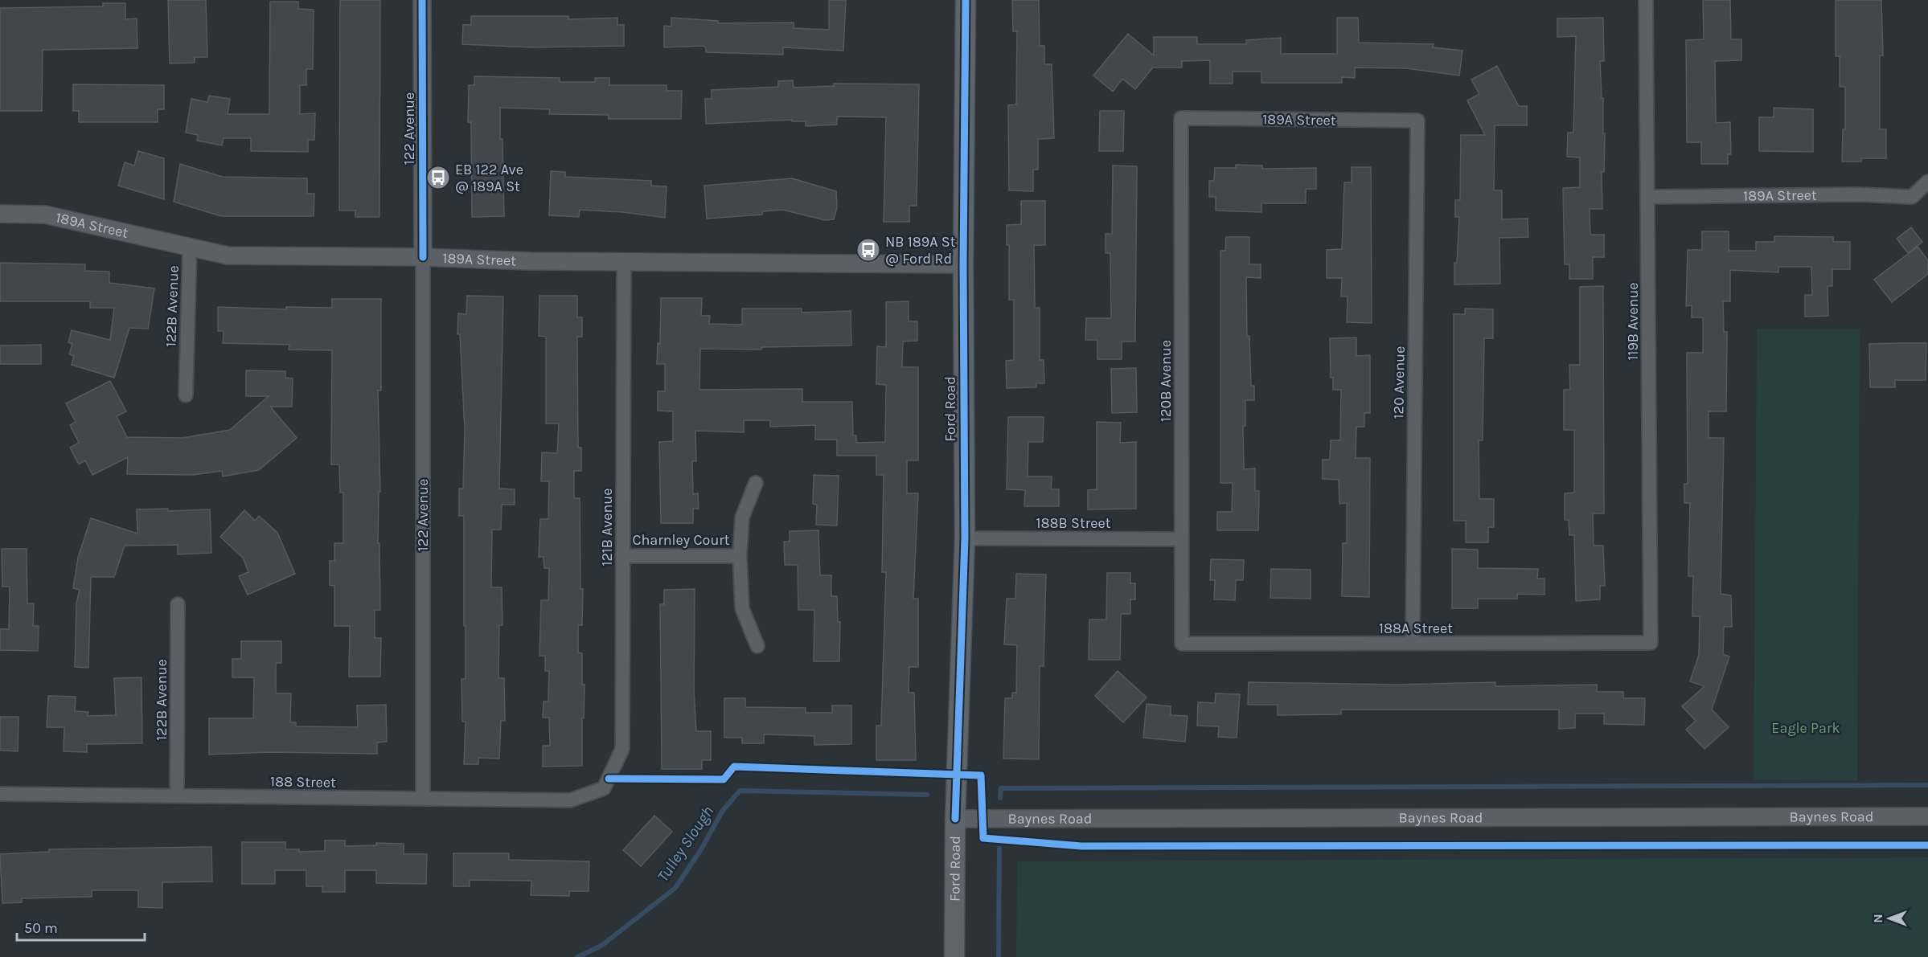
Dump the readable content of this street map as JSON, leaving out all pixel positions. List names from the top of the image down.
{
  "streets": {
    "main road": ["Ford Road"],
    "street": [
      "189A Street",
      "122 Avenue",
      "122B Avenue",
      "119B Avenue",
      "120B Avenue",
      "120 Avenue",
      "188B Street",
      "121B Avenue",
      "Charnley Court",
      "188A Street",
      "188 Street",
      "Baynes Road"
    ]
  },
  "crossings": [
    ["189A Street", "122 Avenue"],
    ["189A Street", "122B Avenue"],
    ["189A Street", "119B Avenue"],
    ["189A Street", "120B Avenue"],
    ["189A Street", "120 Avenue"],
    ["189A Street", "Ford Road"],
    ["189A Street", "121B Avenue"],
    ["122 Avenue", "188 Street"],
    ["122B Avenue", "188 Street"],
    ["119B Avenue", "188A Street"],
    ["120B Avenue", "188B Street"],
    ["120B Avenue", "188A Street"],
    ["120 Avenue", "188A Street"],
    ["Ford Road", "188B Street"],
    ["Ford Road", "Baynes Road"],
    ["121B Avenue", "Charnley Court"],
    ["121B Avenue", "188 Street"]
  ],
  "water": ["Tulley Slough"],
  "parks": ["Eagle Park"],
  "places": {
    "bus stop": ["EB 122 Ave @ 189A St", "NB 189A St @ Ford Rd"]
  },
  "scale_bar": "50 m",
  "north": "left"
}
